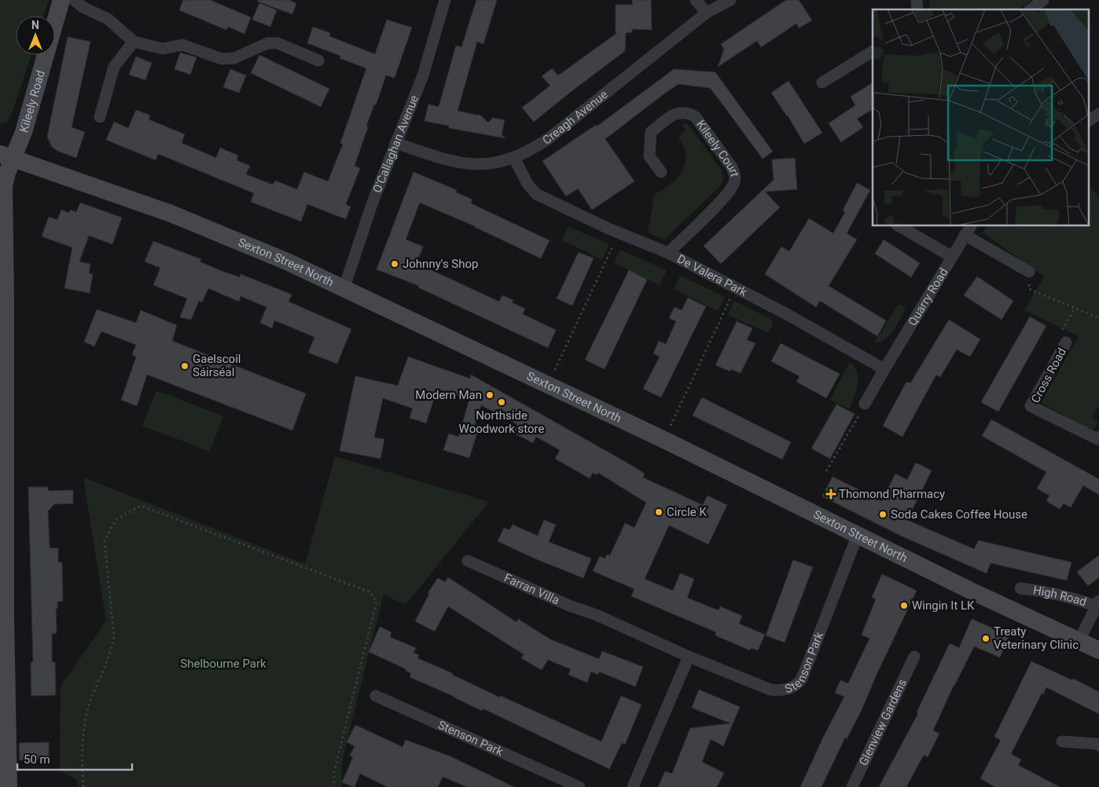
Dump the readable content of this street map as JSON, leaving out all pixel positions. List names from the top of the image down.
{
  "streets": {
    "main road": ["Kileely Road", "Sexton Street North"],
    "street": [
      "Creagh Avenue",
      "O'Callaghan Avenue",
      "Kileely Court",
      "De Valera Park",
      "Quarry Road",
      "Cross Road",
      "Farran Villa",
      "High Road",
      "Stenson Park",
      "Glenview Gardens"
    ]
  },
  "crossings": [
    ["Kileely Road", "Sexton Street North"],
    ["Creagh Avenue", "O'Callaghan Avenue"],
    ["Creagh Avenue", "De Valera Park"],
    ["O'Callaghan Avenue", "Sexton Street North"],
    ["Kileely Court", "De Valera Park"],
    ["Sexton Street North", "Stenson Park"],
    ["De Valera Park", "Quarry Road"],
    ["Farran Villa", "Stenson Park"]
  ],
  "parks": ["Shelbourne Park"],
  "places": {
    "other": [
      "Johnny's Shop",
      "Gaelscoil Sáirséal",
      "Modern Man",
      "Northside Woodwork store",
      "Circle K",
      "Soda Cakes Coffee House",
      "Wingin It LK",
      "Treaty Veterinary Clinic"
    ],
    "health": ["Thomond Pharmacy"]
  },
  "scale_bar": "50 m",
  "north": "top"
}
